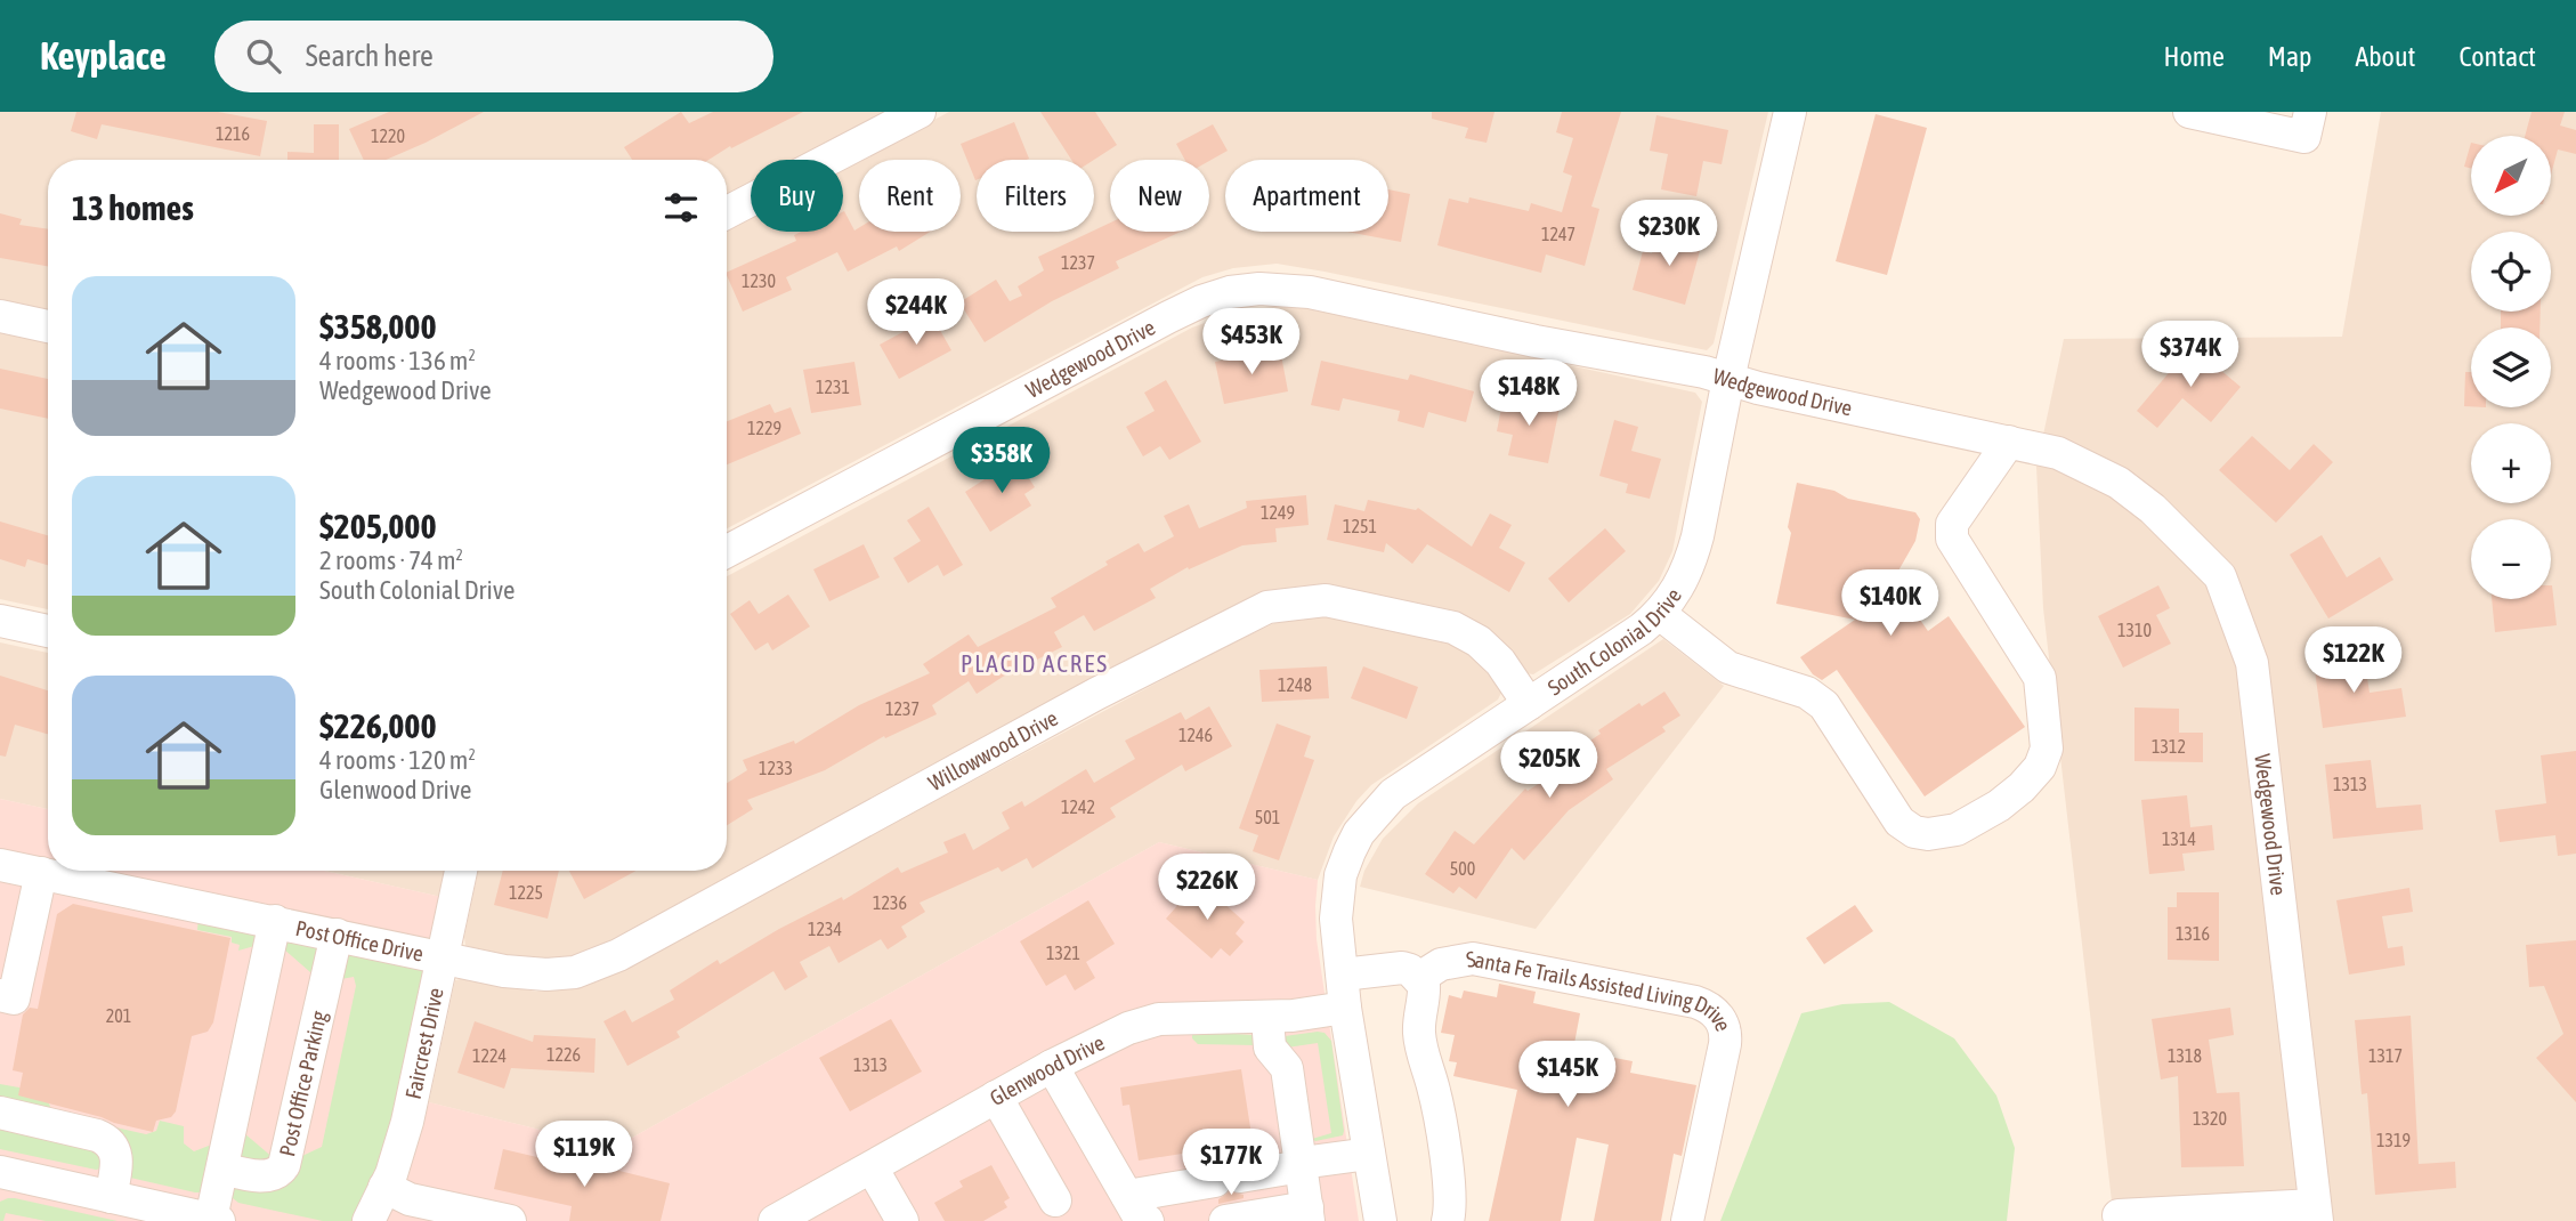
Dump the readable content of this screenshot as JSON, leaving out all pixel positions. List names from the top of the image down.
{
  "streets": {
    "street": [
      "Wedgewood Drive",
      "South Colonial Drive",
      "Willowwood Drive",
      "Post Office Drive",
      "Santa Fe Trails Assisted Living Drive",
      "Faircrest Drive",
      "Glenwood Drive",
      "Post Office Parking"
    ]
  },
  "crossings": [
    ["Wedgewood Drive", "South Colonial Drive"],
    ["South Colonial Drive", "Willowwood Drive"],
    ["South Colonial Drive", "Glenwood Drive"],
    ["Willowwood Drive", "Post Office Drive"],
    ["Willowwood Drive", "Faircrest Drive"],
    ["Post Office Drive", "Faircrest Drive"],
    ["Post Office Drive", "Post Office Parking"]
  ],
  "districts": ["PLACID ACRES"],
  "house_numbers": [
    "1216",
    "1220",
    "1247",
    "1237",
    "1230",
    "1231",
    "1229",
    "1249",
    "1251",
    "1310",
    "1248",
    "1237",
    "1246",
    "1312",
    "1233",
    "1313",
    "1242",
    "501",
    "1314",
    "500",
    "1225",
    "1236",
    "1234",
    "1316",
    "1321",
    "201",
    "1226",
    "1224",
    "1318",
    "1317",
    "1313",
    "1320",
    "1319"
  ],
  "north": "bottom left",
  "page": {
    "header": "Keyplace",
    "search": "Search here",
    "nav": [
      "Home",
      "Map",
      "About",
      "Contact"
    ],
    "map_buttons": ["+", "−"],
    "chip": [
      "Buy",
      "Rent",
      "Filters",
      "New",
      "Apartment"
    ],
    "heading": "13 homes",
    "price": [
      "$230K",
      "$244K",
      "$453K",
      "$374K",
      "$148K",
      "$358K",
      "$140K",
      "$122K",
      "$205K",
      "$226K",
      "$145K",
      "$119K",
      "$177K"
    ],
    "list": [
      {
        "name": "$358,000",
        "note": "4 rooms · 136 m² · Wedgewood Drive"
      },
      {
        "name": "$205,000",
        "note": "2 rooms · 74 m² · South Colonial Drive"
      },
      {
        "name": "$226,000",
        "note": "4 rooms · 120 m² · Glenwood Drive"
      }
    ]
  }
}
